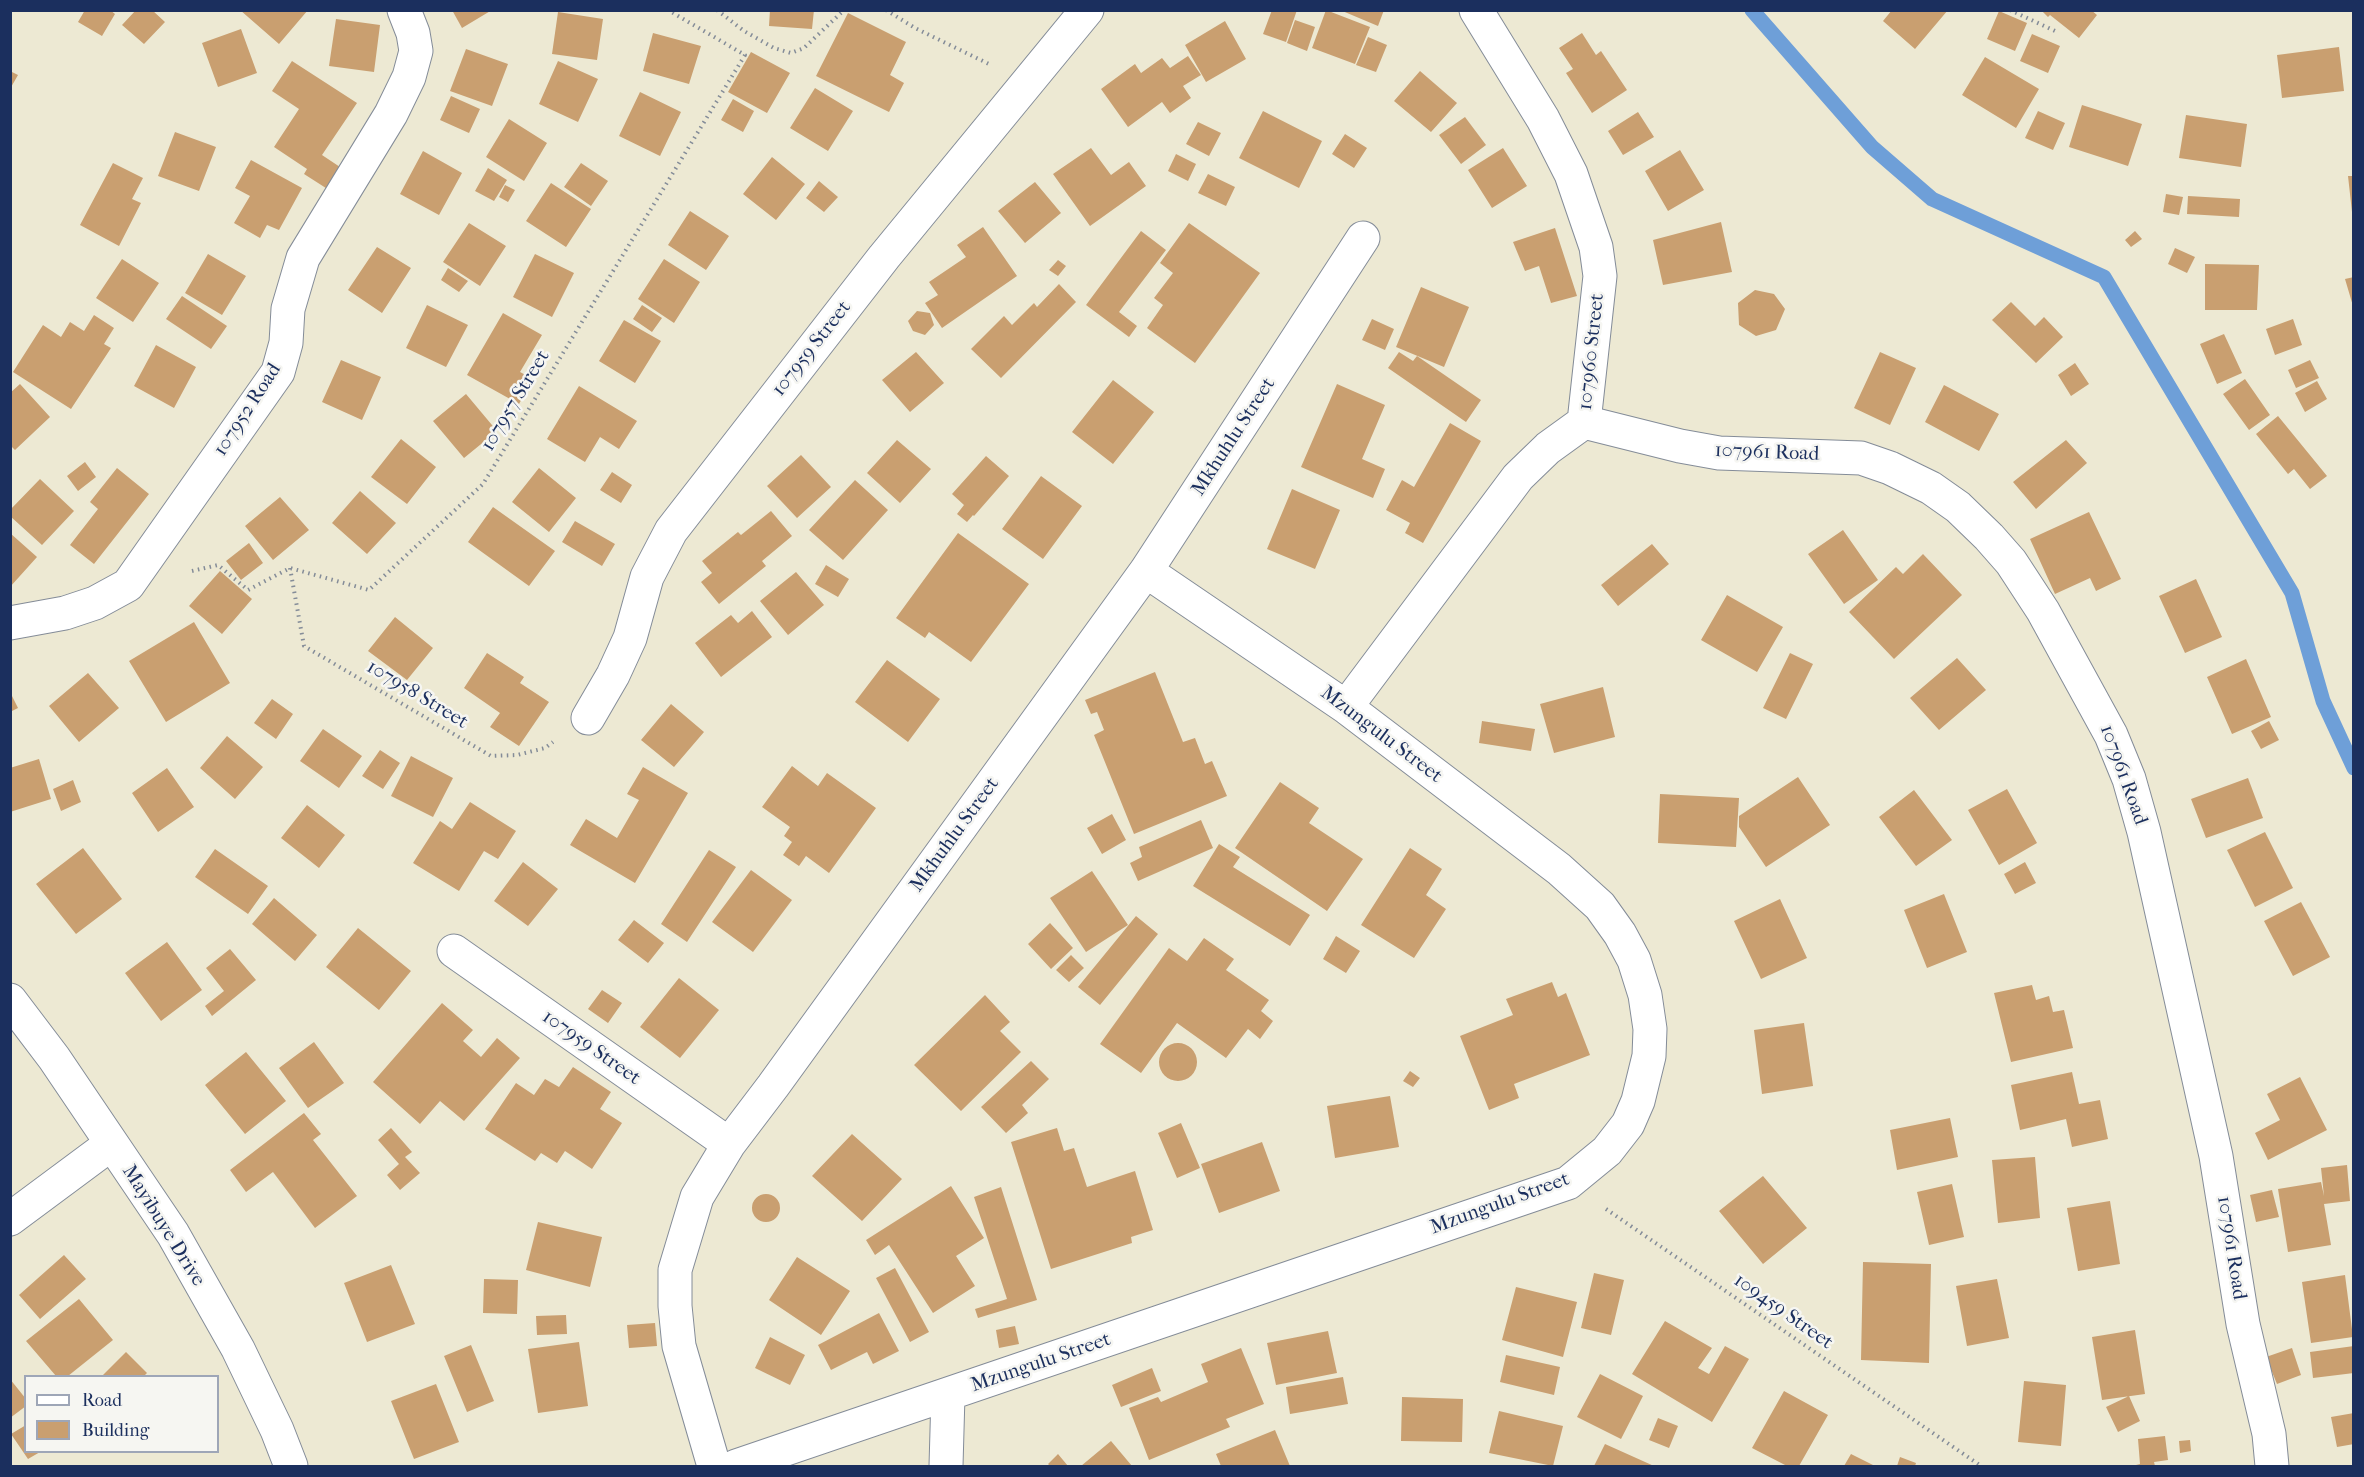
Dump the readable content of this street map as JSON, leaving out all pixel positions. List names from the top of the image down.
{
  "streets": {
    "street": [
      "107959 Street",
      "107960 Street",
      "107952 Road",
      "Mkhuhlu Street",
      "107961 Road",
      "Mzungulu Street",
      "Mayibuye Drive"
    ],
    "path": ["107957 Street", "107958 Street", "109459 Street"]
  },
  "crossings": [
    ["107959 Street", "Mkhuhlu Street"],
    ["107959 Street", "107958 Street"],
    ["107960 Street", "107961 Road"],
    ["107960 Street", "Mzungulu Street"],
    ["107957 Street", "107958 Street"],
    ["Mkhuhlu Street", "Mzungulu Street"],
    ["Mzungulu Street", "109459 Street"]
  ],
  "legend": ["Road", "Building"]
}
